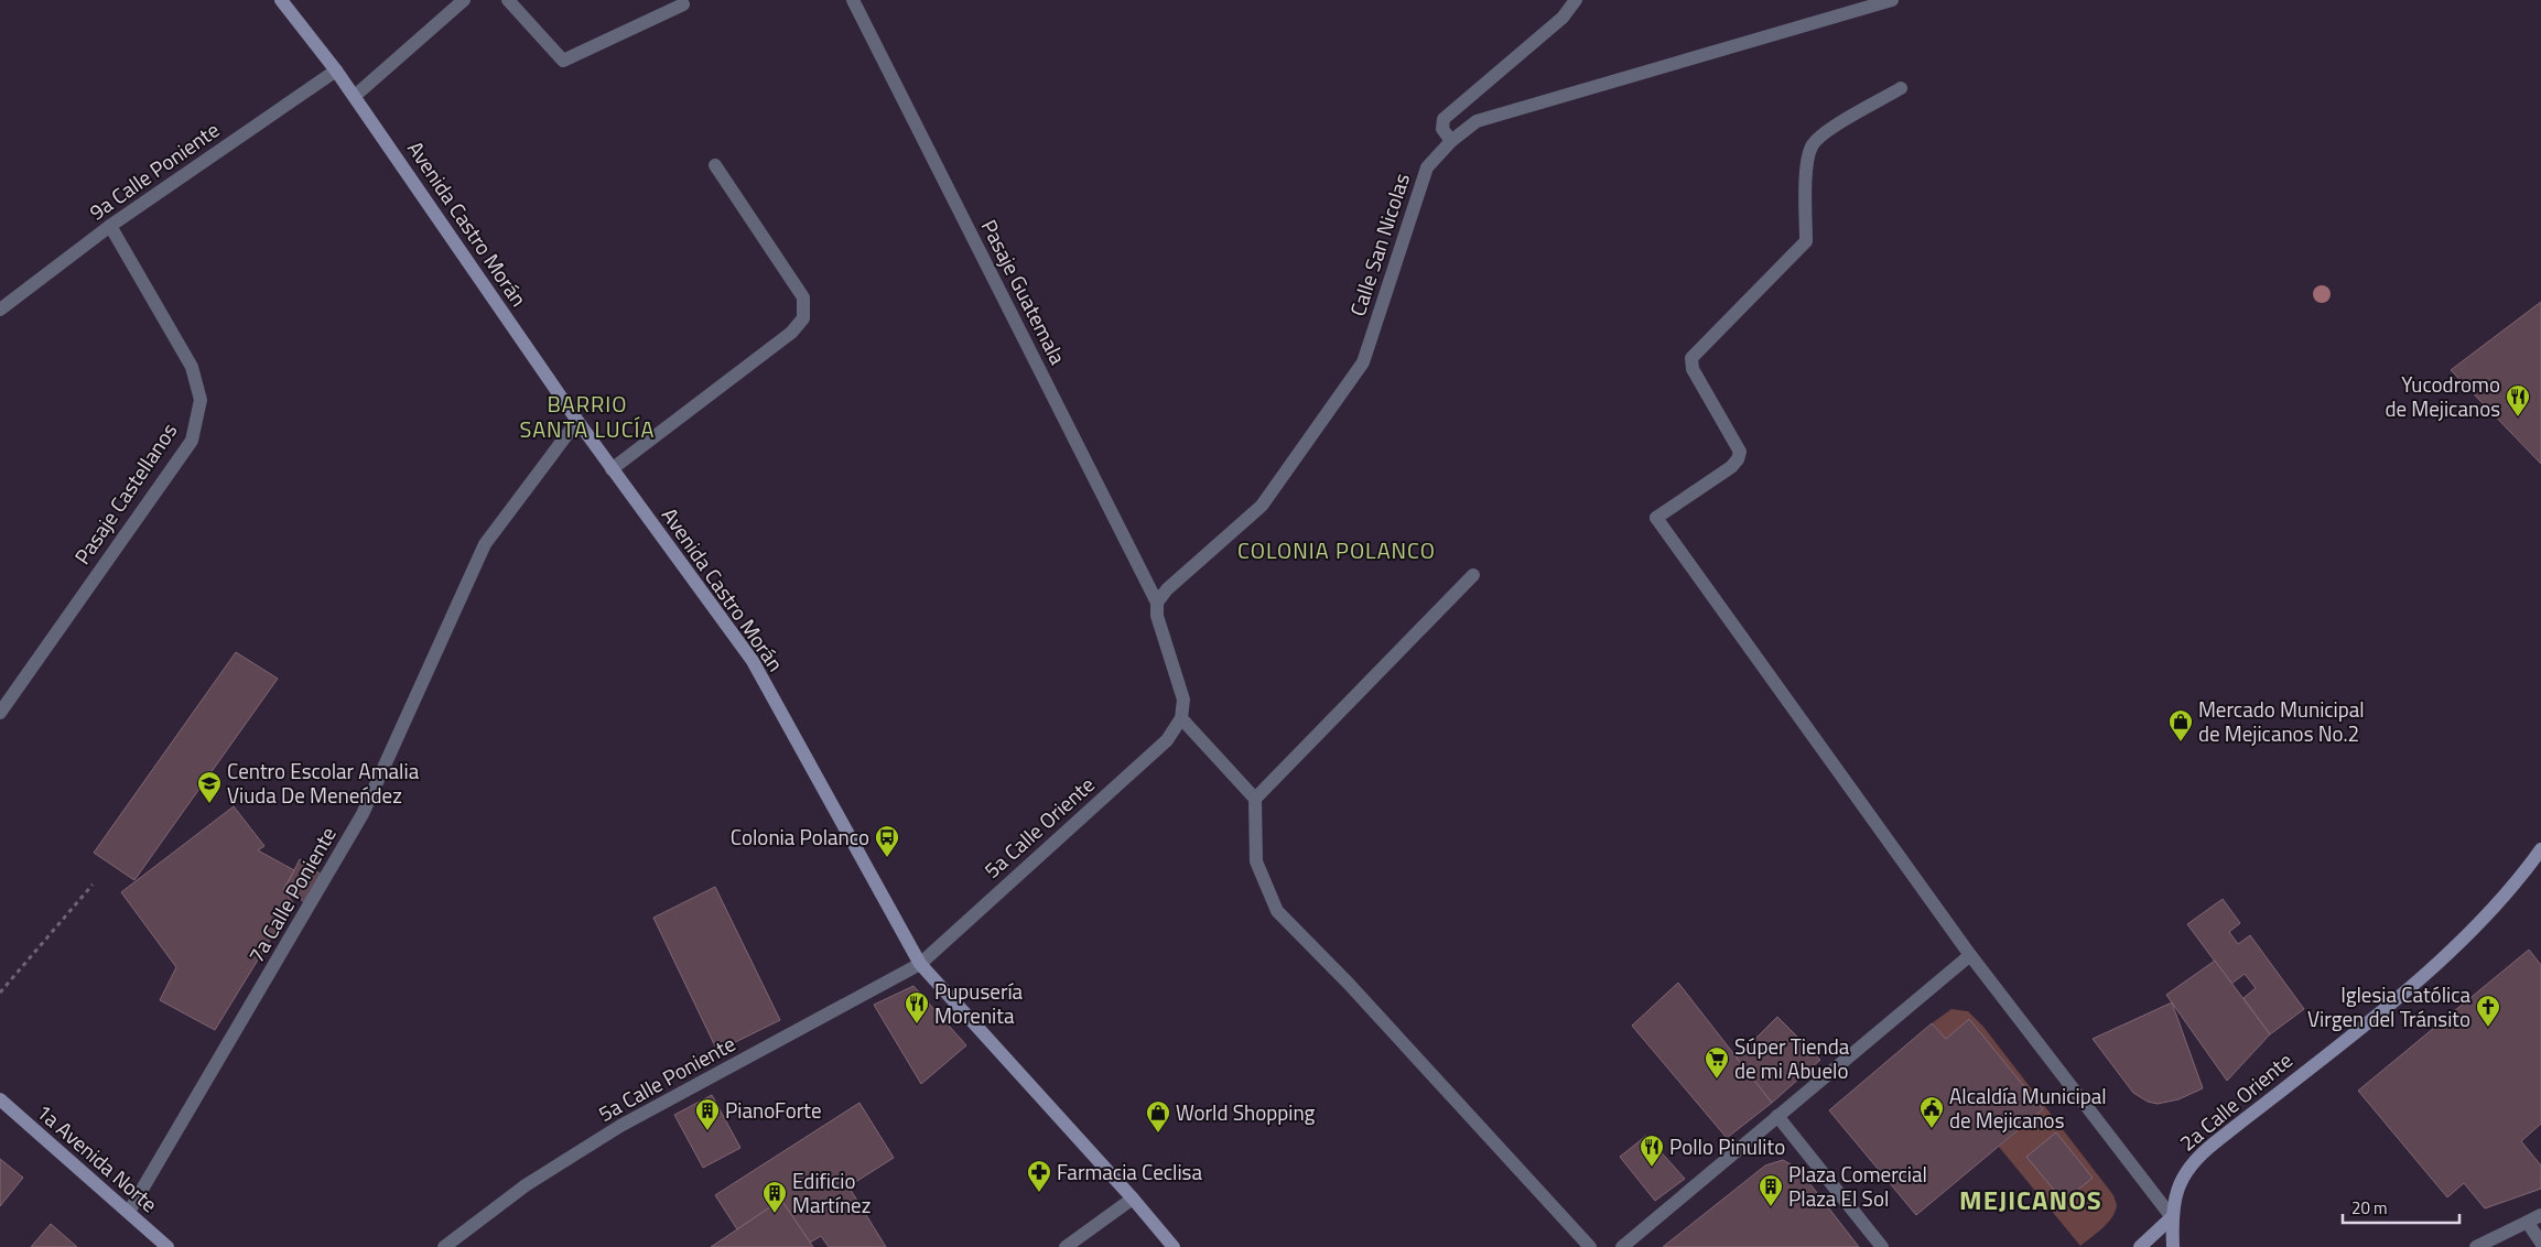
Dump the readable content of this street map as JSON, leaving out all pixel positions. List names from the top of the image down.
{
  "streets": {
    "main road": ["Avenida Castro Morán", "2a Calle Oriente", "1a Avenida Norte"],
    "street": [
      "9a Calle Poniente",
      "Calle San Nicolas",
      "Pasaje Guatemala",
      "Pasaje Castellanos",
      "5a Calle Oriente",
      "7a Calle Poniente",
      "5a Calle Poniente"
    ]
  },
  "crossings": [
    ["9a Calle Poniente", "Avenida Castro Morán"],
    ["9a Calle Poniente", "Pasaje Castellanos"],
    ["Avenida Castro Morán", "5a Calle Oriente"],
    ["Avenida Castro Morán", "7a Calle Poniente"],
    ["Avenida Castro Morán", "5a Calle Poniente"],
    ["Calle San Nicolas", "Pasaje Guatemala"],
    ["5a Calle Oriente", "5a Calle Poniente"],
    ["7a Calle Poniente", "1a Avenida Norte"]
  ],
  "districts": ["BARRIO SANTA LUCÍA", "COLONIA POLANCO", "MEJICANOS"],
  "places": {
    "restaurant": ["Yucodromo de Mejicanos", "Pupusería Morenita", "Pollo Pinulito"],
    "shop": ["Mercado Municipal de Mejicanos No.2", "World Shopping"],
    "school or university": ["Centro Escolar Amalia Viuda De Meneńdez"],
    "bus stop": ["Colonia Polanco"],
    "church": ["Iglesia Católica Virgen del Tránsito"],
    "supermarket": ["Súper Tienda de mi Abuelo"],
    "public building": ["Alcaldía Municipal de Mejicanos"],
    "building": ["PianoForte", "Plaza Comercial Plaza El Sol", "Edificio Martínez"],
    "pharmacy": ["Farmacia Ceclisa"]
  },
  "scale_bar": "20 m"
}
